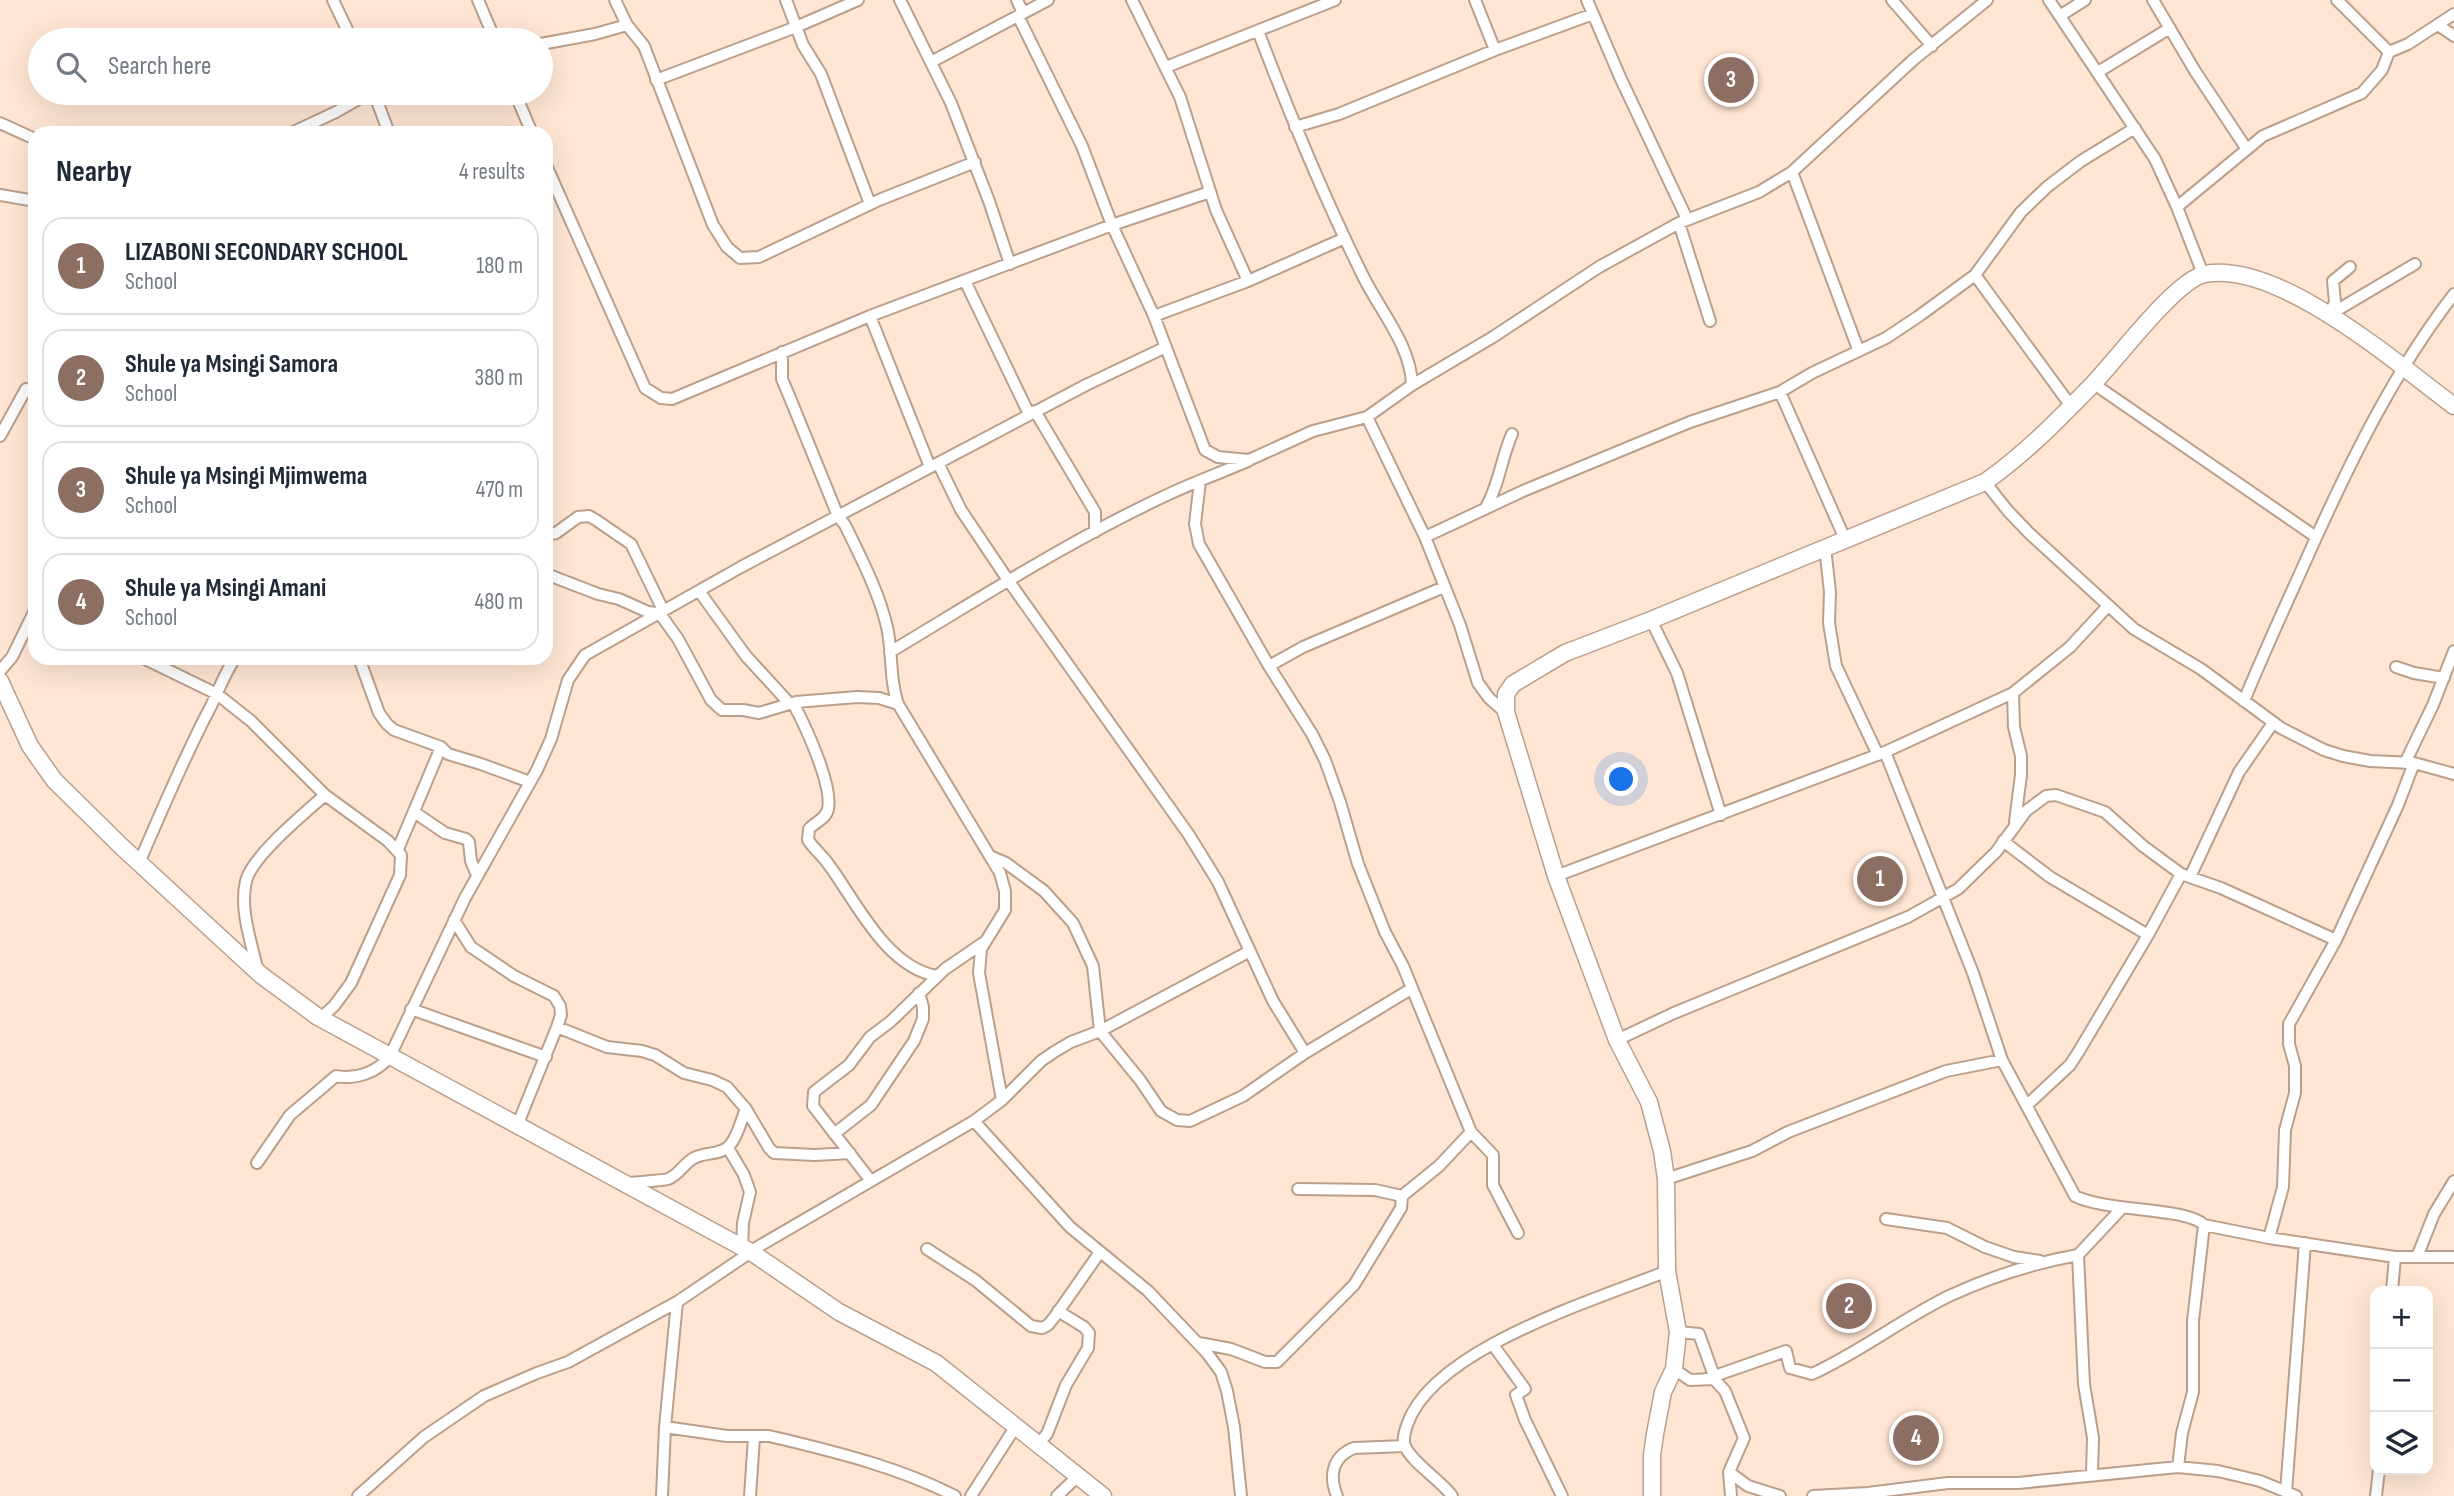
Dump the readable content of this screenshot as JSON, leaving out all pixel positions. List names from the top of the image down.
{
  "page": {
    "search": "Search here",
    "pins": [
      "3",
      "1",
      "2",
      "4"
    ],
    "heading": ["Nearby", "4 results"],
    "list": [
      {
        "mark": "1",
        "name": "LIZABONI SECONDARY SCHOOL",
        "note": "School",
        "value": "180 m"
      },
      {
        "mark": "2",
        "name": "Shule ya Msingi Samora",
        "note": "School",
        "value": "380 m"
      },
      {
        "mark": "3",
        "name": "Shule ya Msingi Mjimwema",
        "note": "School",
        "value": "470 m"
      },
      {
        "mark": "4",
        "name": "Shule ya Msingi Amani",
        "note": "School",
        "value": "480 m"
      }
    ],
    "map_buttons": ["+", "−"]
  }
}
